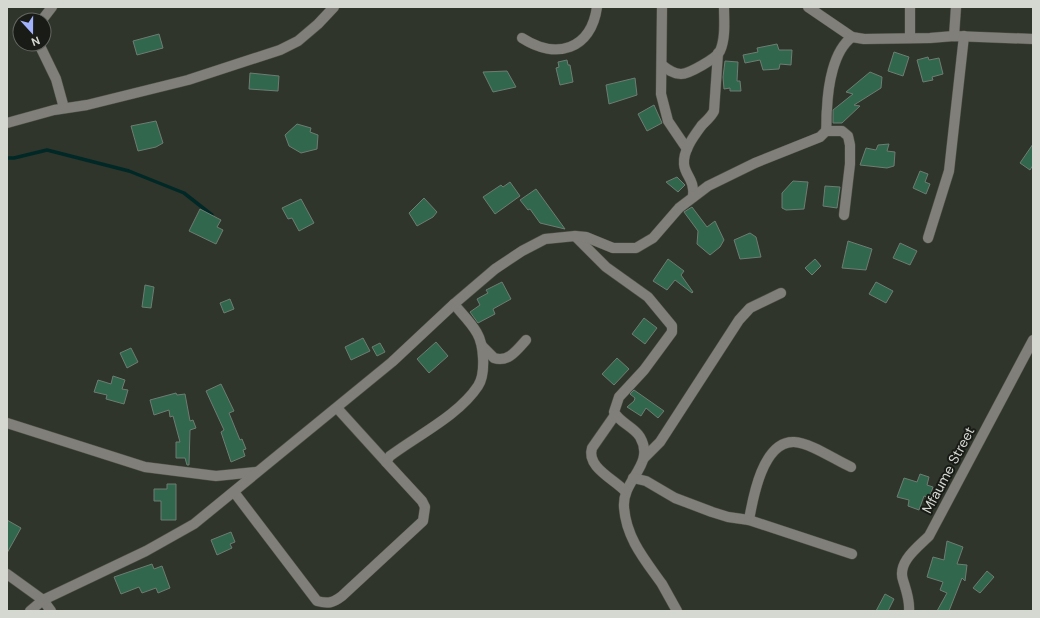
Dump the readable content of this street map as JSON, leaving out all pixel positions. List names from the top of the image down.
{
  "streets": {
    "street": ["Mfaume Street"]
  },
  "north": "bottom"
}
